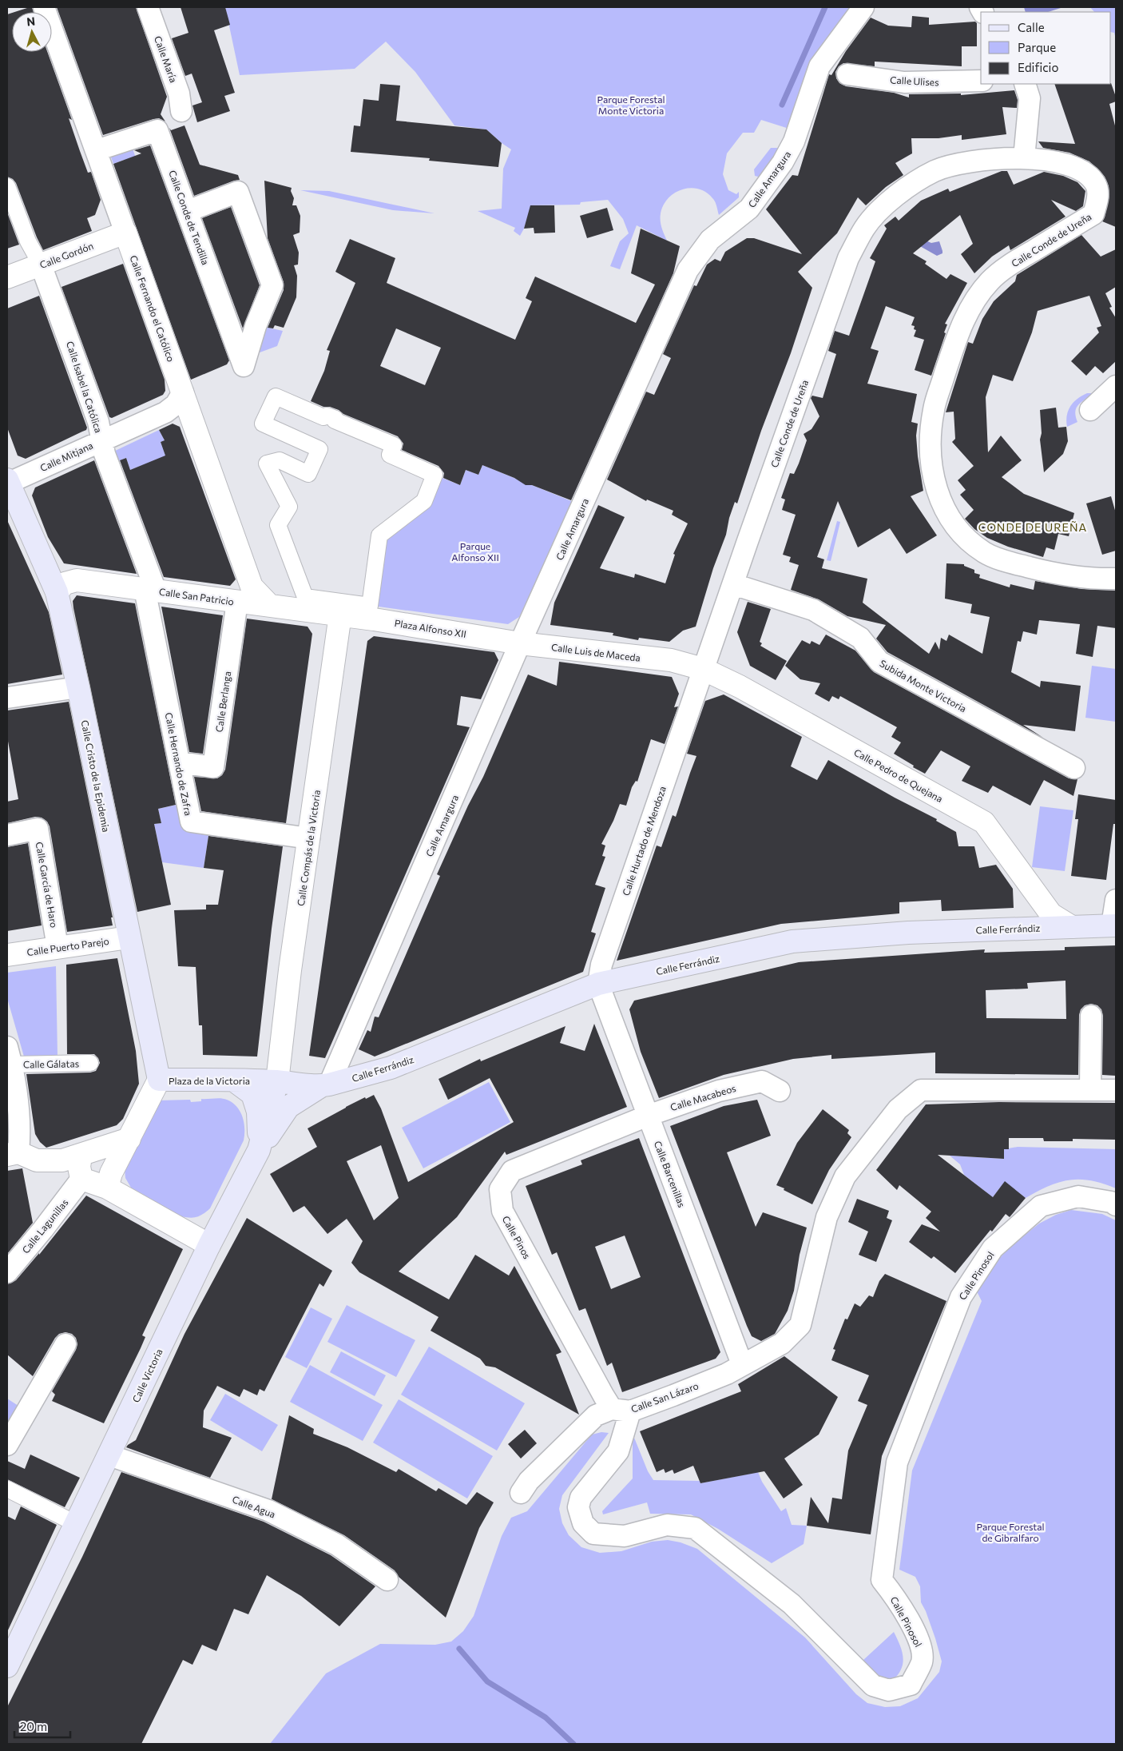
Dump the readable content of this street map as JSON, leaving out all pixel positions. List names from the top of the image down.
{
  "streets": {
    "main road": [
      "Calle Cristo de la Epidemia",
      "Calle Ferrándiz",
      "Plaza de la Victoria",
      "Calle Victoria"
    ],
    "street": [
      "Calle María",
      "Calle Ulises",
      "Calle Amargura",
      "Calle Conde de Tendilla",
      "Calle Conde de Ureña",
      "Calle Gordón",
      "Calle Fernando el Católico",
      "Calle Isabel la Católica",
      "Calle Mitjana",
      "Calle San Patricio",
      "Plaza Alfonso XII",
      "Calle Luis de Maceda",
      "Subida Monte Victoria",
      "Calle Berlanga",
      "Calle Hernando de Zafra",
      "Calle Pedro de Quejana",
      "Calle Hurtado de Mendoza",
      "Calle Compás de la Victoria",
      "Calle García de Haro",
      "Calle Puerto Parejo",
      "Calle Gálatas",
      "Calle Macabeos",
      "Calle Barcenillas",
      "Calle Lagunillas",
      "Calle Pinos",
      "Calle Pinosol",
      "Calle San Lázaro",
      "Calle Agua"
    ]
  },
  "crossings": [
    ["Calle Amargura", "Plaza Alfonso XII"],
    ["Calle Amargura", "Calle Luis de Maceda"],
    ["Calle Amargura", "Calle Ferrándiz"],
    ["Calle Conde de Tendilla", "Calle Fernando el Católico"],
    ["Calle Conde de Ureña", "Calle Luis de Maceda"],
    ["Calle Conde de Ureña", "Subida Monte Victoria"],
    ["Calle Conde de Ureña", "Calle Pedro de Quejana"],
    ["Calle Conde de Ureña", "Calle Hurtado de Mendoza"],
    ["Calle Gordón", "Calle Fernando el Católico"],
    ["Calle Gordón", "Calle Isabel la Católica"],
    ["Calle Fernando el Católico", "Calle Mitjana"],
    ["Calle Fernando el Católico", "Calle San Patricio"],
    ["Calle Isabel la Católica", "Calle Mitjana"],
    ["Calle Isabel la Católica", "Calle San Patricio"],
    ["Calle Isabel la Católica", "Calle Hernando de Zafra"],
    ["Calle Mitjana", "Calle Cristo de la Epidemia"],
    ["Calle San Patricio", "Plaza Alfonso XII"],
    ["Calle San Patricio", "Calle Berlanga"],
    ["Calle San Patricio", "Calle Hernando de Zafra"],
    ["Calle San Patricio", "Calle Cristo de la Epidemia"],
    ["Calle San Patricio", "Calle Compás de la Victoria"],
    ["Plaza Alfonso XII", "Calle Luis de Maceda"],
    ["Plaza Alfonso XII", "Calle Compás de la Victoria"],
    ["Calle Luis de Maceda", "Calle Pedro de Quejana"],
    ["Calle Luis de Maceda", "Calle Hurtado de Mendoza"],
    ["Calle Berlanga", "Calle Hernando de Zafra"],
    ["Calle Hernando de Zafra", "Calle Compás de la Victoria"],
    ["Calle Pedro de Quejana", "Calle Hurtado de Mendoza"],
    ["Calle Pedro de Quejana", "Calle Ferrándiz"],
    ["Calle Cristo de la Epidemia", "Calle Puerto Parejo"],
    ["Calle Cristo de la Epidemia", "Plaza de la Victoria"],
    ["Calle Hurtado de Mendoza", "Calle Ferrándiz"],
    ["Calle Hurtado de Mendoza", "Calle Barcenillas"],
    ["Calle Compás de la Victoria", "Calle Ferrándiz"],
    ["Calle Compás de la Victoria", "Plaza de la Victoria"],
    ["Calle Compás de la Victoria", "Calle Victoria"],
    ["Calle García de Haro", "Calle Puerto Parejo"],
    ["Calle Ferrándiz", "Plaza de la Victoria"],
    ["Calle Ferrándiz", "Calle Barcenillas"],
    ["Calle Ferrándiz", "Calle Victoria"],
    ["Plaza de la Victoria", "Calle Victoria"],
    ["Calle Macabeos", "Calle Barcenillas"],
    ["Calle Macabeos", "Calle Pinos"],
    ["Calle Barcenillas", "Calle Pinos"],
    ["Calle Barcenillas", "Calle San Lázaro"],
    ["Calle Pinos", "Calle Pinosol"],
    ["Calle Pinos", "Calle San Lázaro"],
    ["Calle Pinosol", "Calle San Lázaro"],
    ["Calle Victoria", "Calle Agua"]
  ],
  "districts": ["CONDE DE UREÑA"],
  "parks": ["Parque Forestal Monte Victoria", "Parque Alfonso XII", "Parque Forestal de Gibralfaro"],
  "legend": ["Calle", "Parque", "Edificio"],
  "scale_bar": "20 m",
  "north": "top"
}
